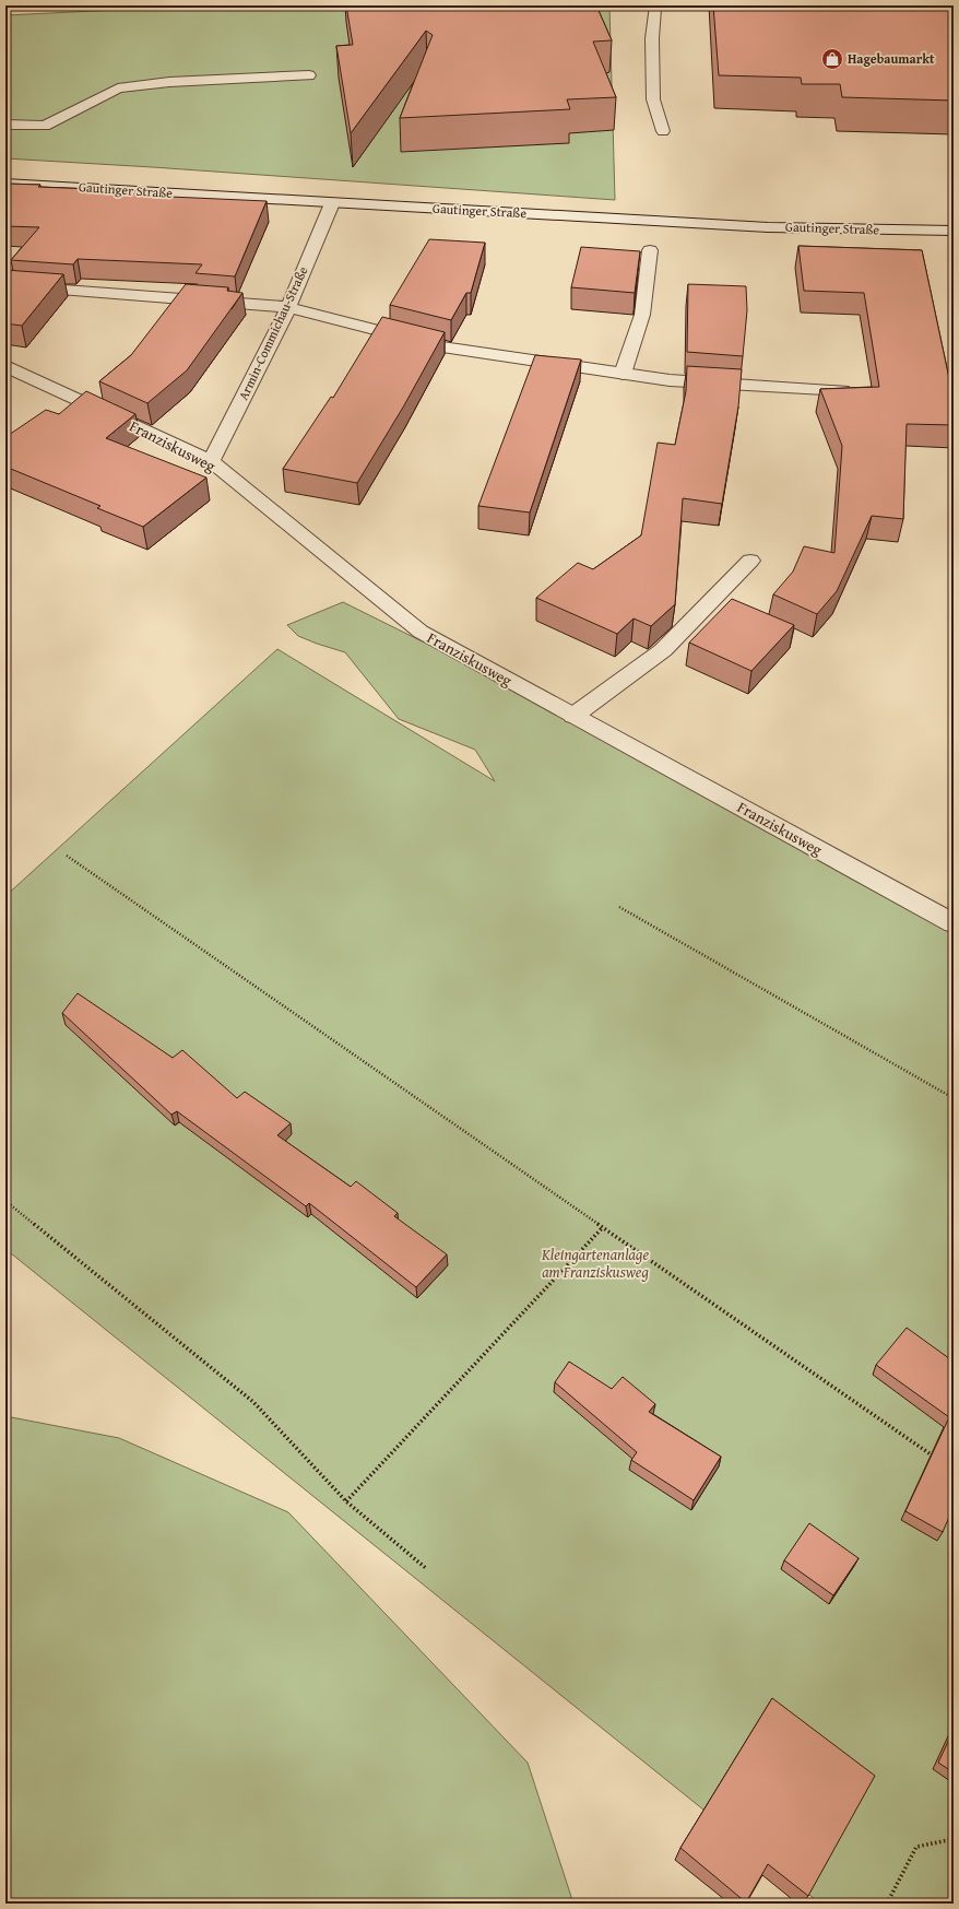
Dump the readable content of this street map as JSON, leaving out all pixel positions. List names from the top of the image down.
{
  "streets": {
    "street": ["Gautinger Straße", "Armin-Commichau-Straße", "Franziskusweg"]
  },
  "crossings": [
    ["Gautinger Straße", "Armin-Commichau-Straße"],
    ["Armin-Commichau-Straße", "Franziskusweg"]
  ],
  "parks": ["Kleingartenanlage am Franziskusweg"],
  "places": {
    "shop": ["Hagebaumarkt"]
  }
}
